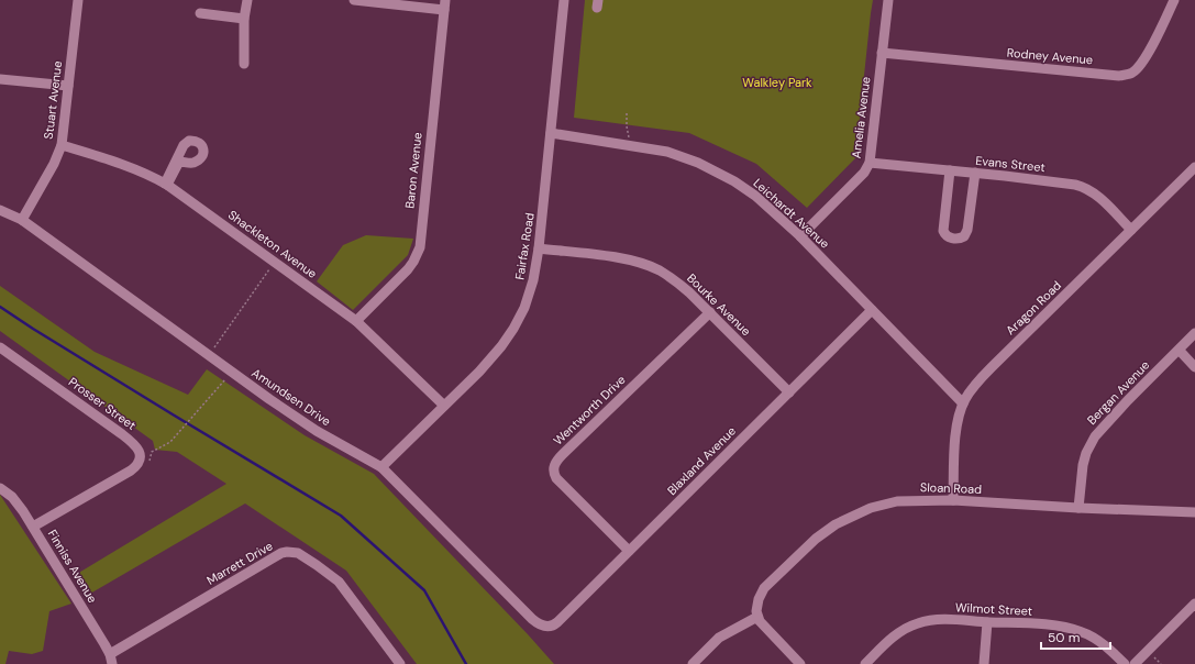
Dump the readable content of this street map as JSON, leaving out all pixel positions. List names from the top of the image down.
{
  "streets": {
    "street": [
      "Rodney Avenue",
      "Stuart Avenue",
      "Amelia Avenue",
      "Evans Street",
      "Baron Avenue",
      "Leichardt Avenue",
      "Shackleton Avenue",
      "Fairfax Road",
      "Bourke Avenue",
      "Aragon Road",
      "Bergan Avenue",
      "Amundsen Drive",
      "Prosser Street",
      "Wentworth Drive",
      "Blaxland Avenue",
      "Sloan Road",
      "Marrett Drive",
      "Finniss Avenue",
      "Wilmot Street"
    ]
  },
  "crossings": [
    ["Rodney Avenue", "Amelia Avenue"],
    ["Stuart Avenue", "Shackleton Avenue"],
    ["Stuart Avenue", "Amundsen Drive"],
    ["Amelia Avenue", "Evans Street"],
    ["Amelia Avenue", "Leichardt Avenue"],
    ["Evans Street", "Aragon Road"],
    ["Baron Avenue", "Shackleton Avenue"],
    ["Leichardt Avenue", "Fairfax Road"],
    ["Leichardt Avenue", "Aragon Road"],
    ["Leichardt Avenue", "Blaxland Avenue"],
    ["Shackleton Avenue", "Fairfax Road"],
    ["Fairfax Road", "Bourke Avenue"],
    ["Fairfax Road", "Amundsen Drive"],
    ["Bourke Avenue", "Wentworth Drive"],
    ["Bourke Avenue", "Blaxland Avenue"],
    ["Aragon Road", "Sloan Road"],
    ["Bergan Avenue", "Sloan Road"],
    ["Amundsen Drive", "Blaxland Avenue"],
    ["Prosser Street", "Finniss Avenue"],
    ["Wentworth Drive", "Blaxland Avenue"],
    ["Marrett Drive", "Finniss Avenue"]
  ],
  "parks": ["Walkley Park"],
  "scale_bar": "50 m"
}
